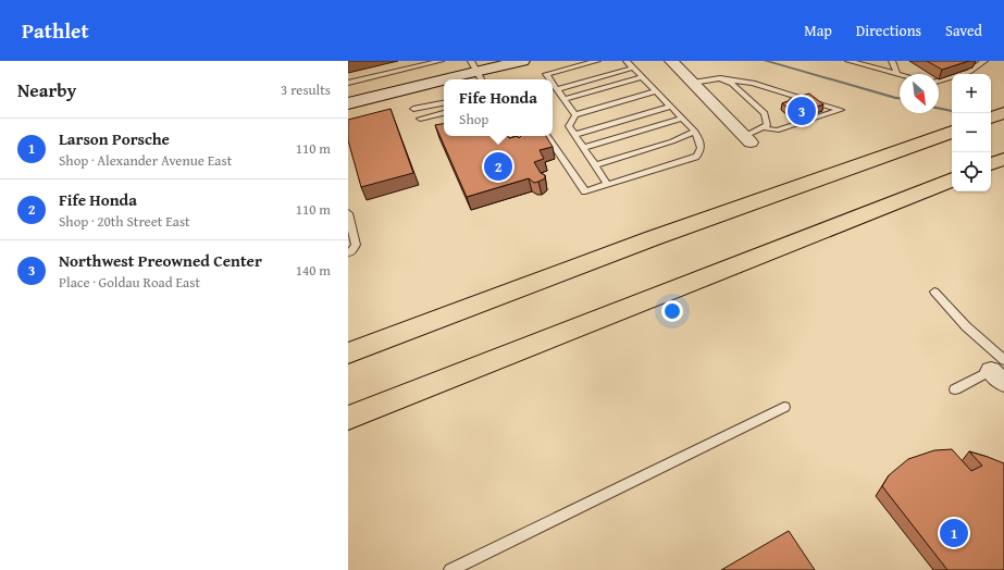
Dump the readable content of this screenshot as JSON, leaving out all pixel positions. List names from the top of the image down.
{
  "north": "bottom right",
  "page": {
    "header": "Pathlet",
    "nav": ["Map", "Directions", "Saved"],
    "heading": ["Nearby", "3 results"],
    "map_buttons": ["+", "−"],
    "popup": ["Fife Honda", "Shop"],
    "pins": ["3", "2", "1"],
    "list": [
      {
        "mark": "1",
        "name": "Larson Porsche",
        "note": "Shop · Alexander Avenue East",
        "value": "110 m"
      },
      {
        "mark": "2",
        "name": "Fife Honda",
        "note": "Shop · 20th Street East",
        "value": "110 m"
      },
      {
        "mark": "3",
        "name": "Northwest Preowned Center",
        "note": "Place · Goldau Road East",
        "value": "140 m"
      }
    ]
  }
}
